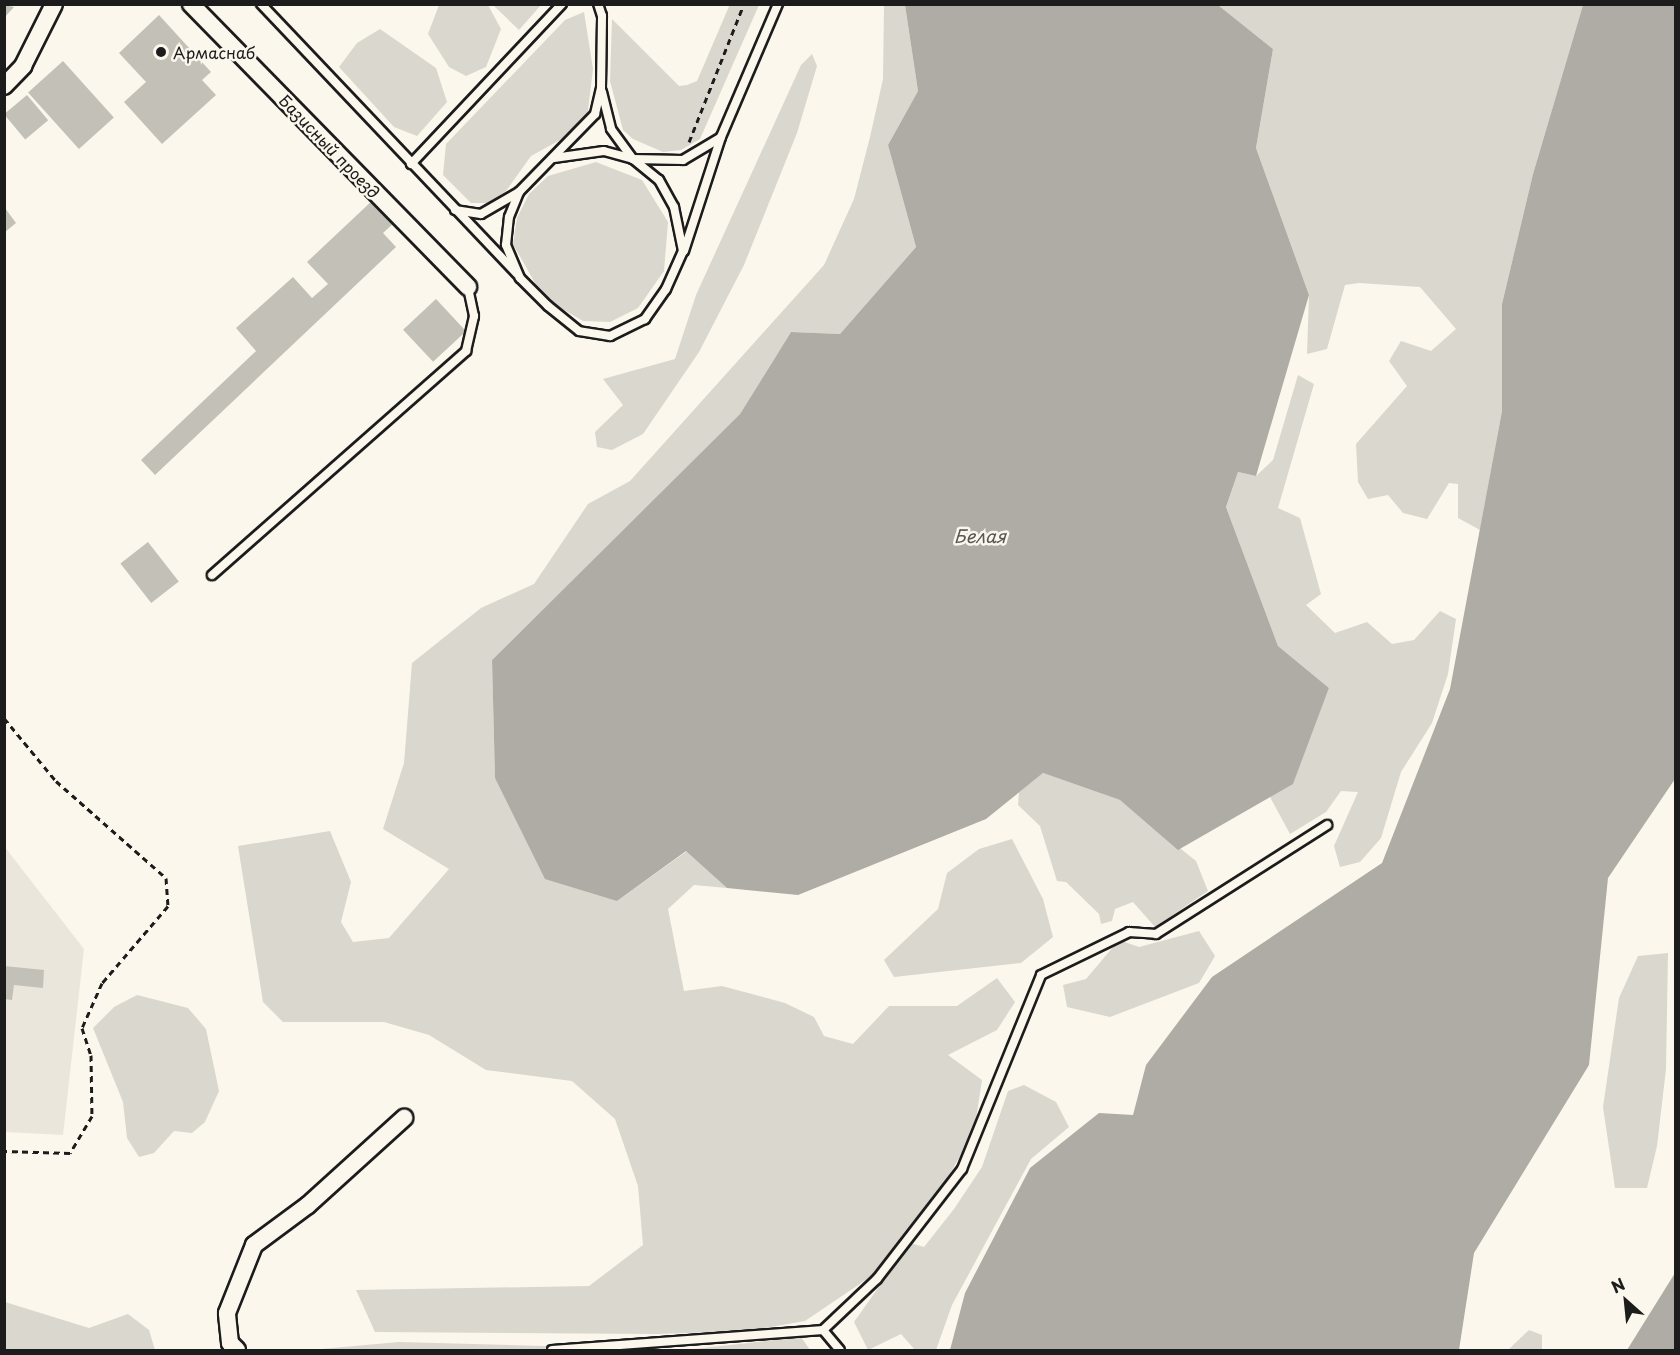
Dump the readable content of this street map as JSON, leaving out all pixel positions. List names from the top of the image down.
{
  "streets": {
    "street": ["Базисный проезд"]
  },
  "water": ["Белая"],
  "places": ["Армаснаб"],
  "north": "top left"
}
